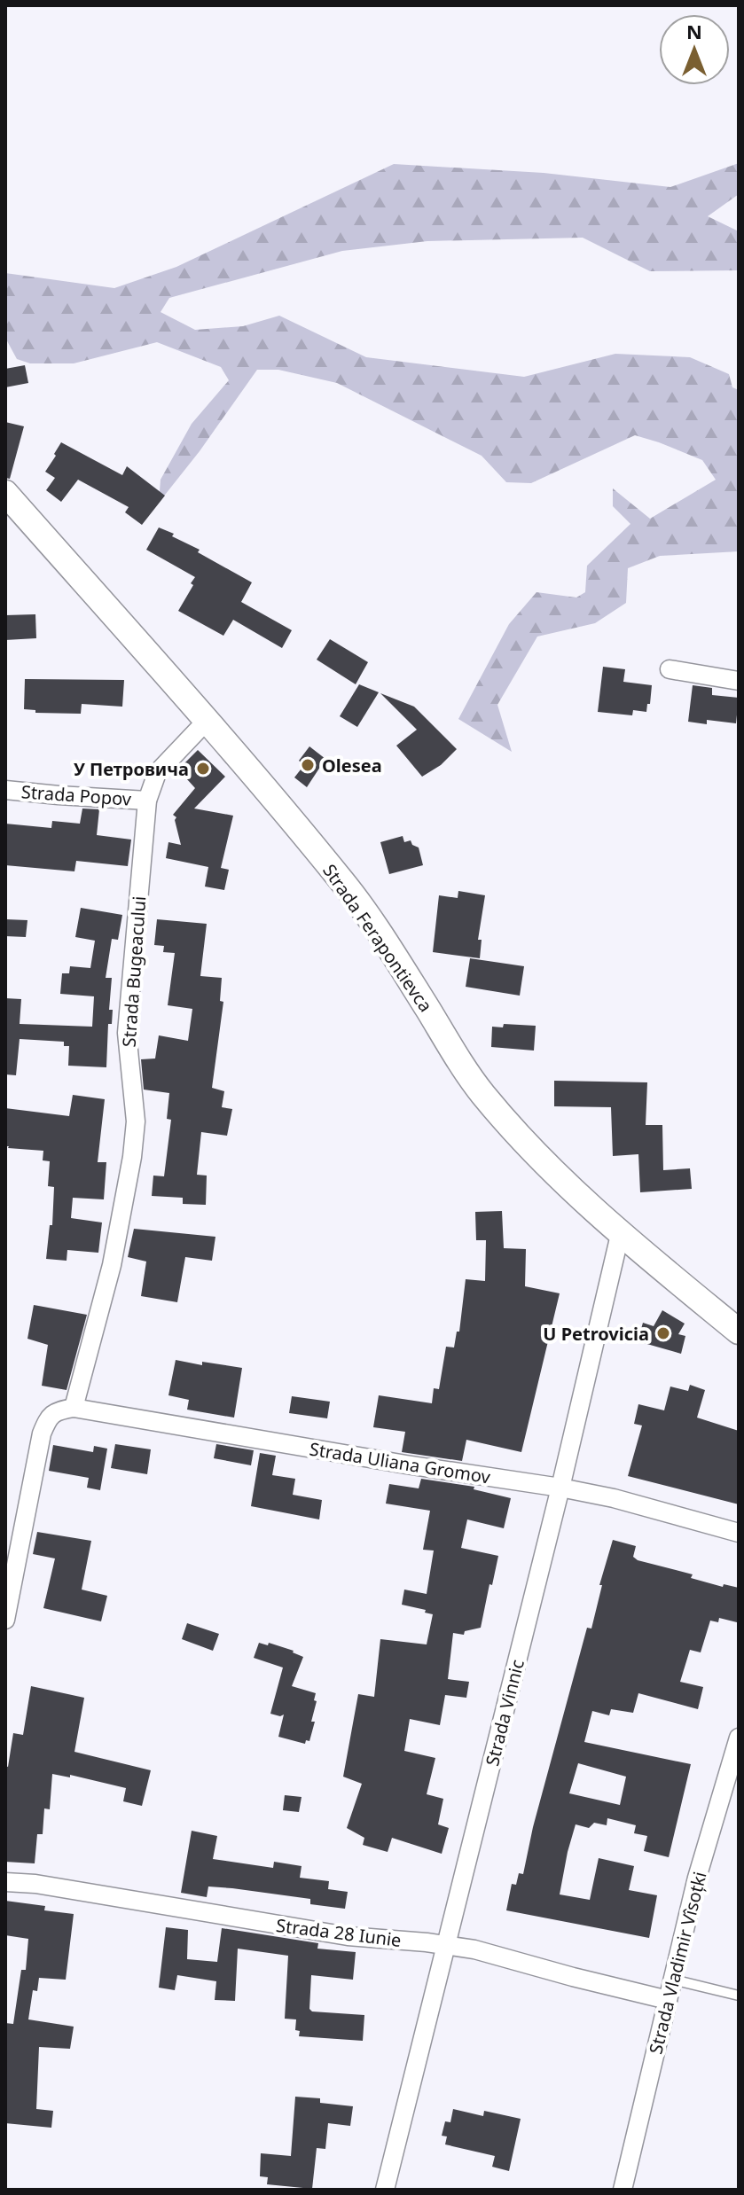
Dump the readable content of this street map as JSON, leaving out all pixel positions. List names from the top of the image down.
{
  "streets": {
    "main road": ["Strada Ferapontievca"],
    "street": [
      "Strada Popov",
      "Strada Bugeacului",
      "Strada Uliana Gromov",
      "Strada Vinnic",
      "Strada 28 Iunie",
      "Strada Vladimir Vîsoțki"
    ]
  },
  "crossings": [
    ["Strada Popov", "Strada Bugeacului"],
    ["Strada Ferapontievca", "Strada Bugeacului"],
    ["Strada Ferapontievca", "Strada Vinnic"],
    ["Strada Bugeacului", "Strada Uliana Gromov"],
    ["Strada Uliana Gromov", "Strada Vinnic"],
    ["Strada Vinnic", "Strada 28 Iunie"],
    ["Strada 28 Iunie", "Strada Vladimir Vîsoțki"]
  ],
  "places": ["Olesea", "У Петровича", "U Petrovicia"],
  "north": "top"
}
